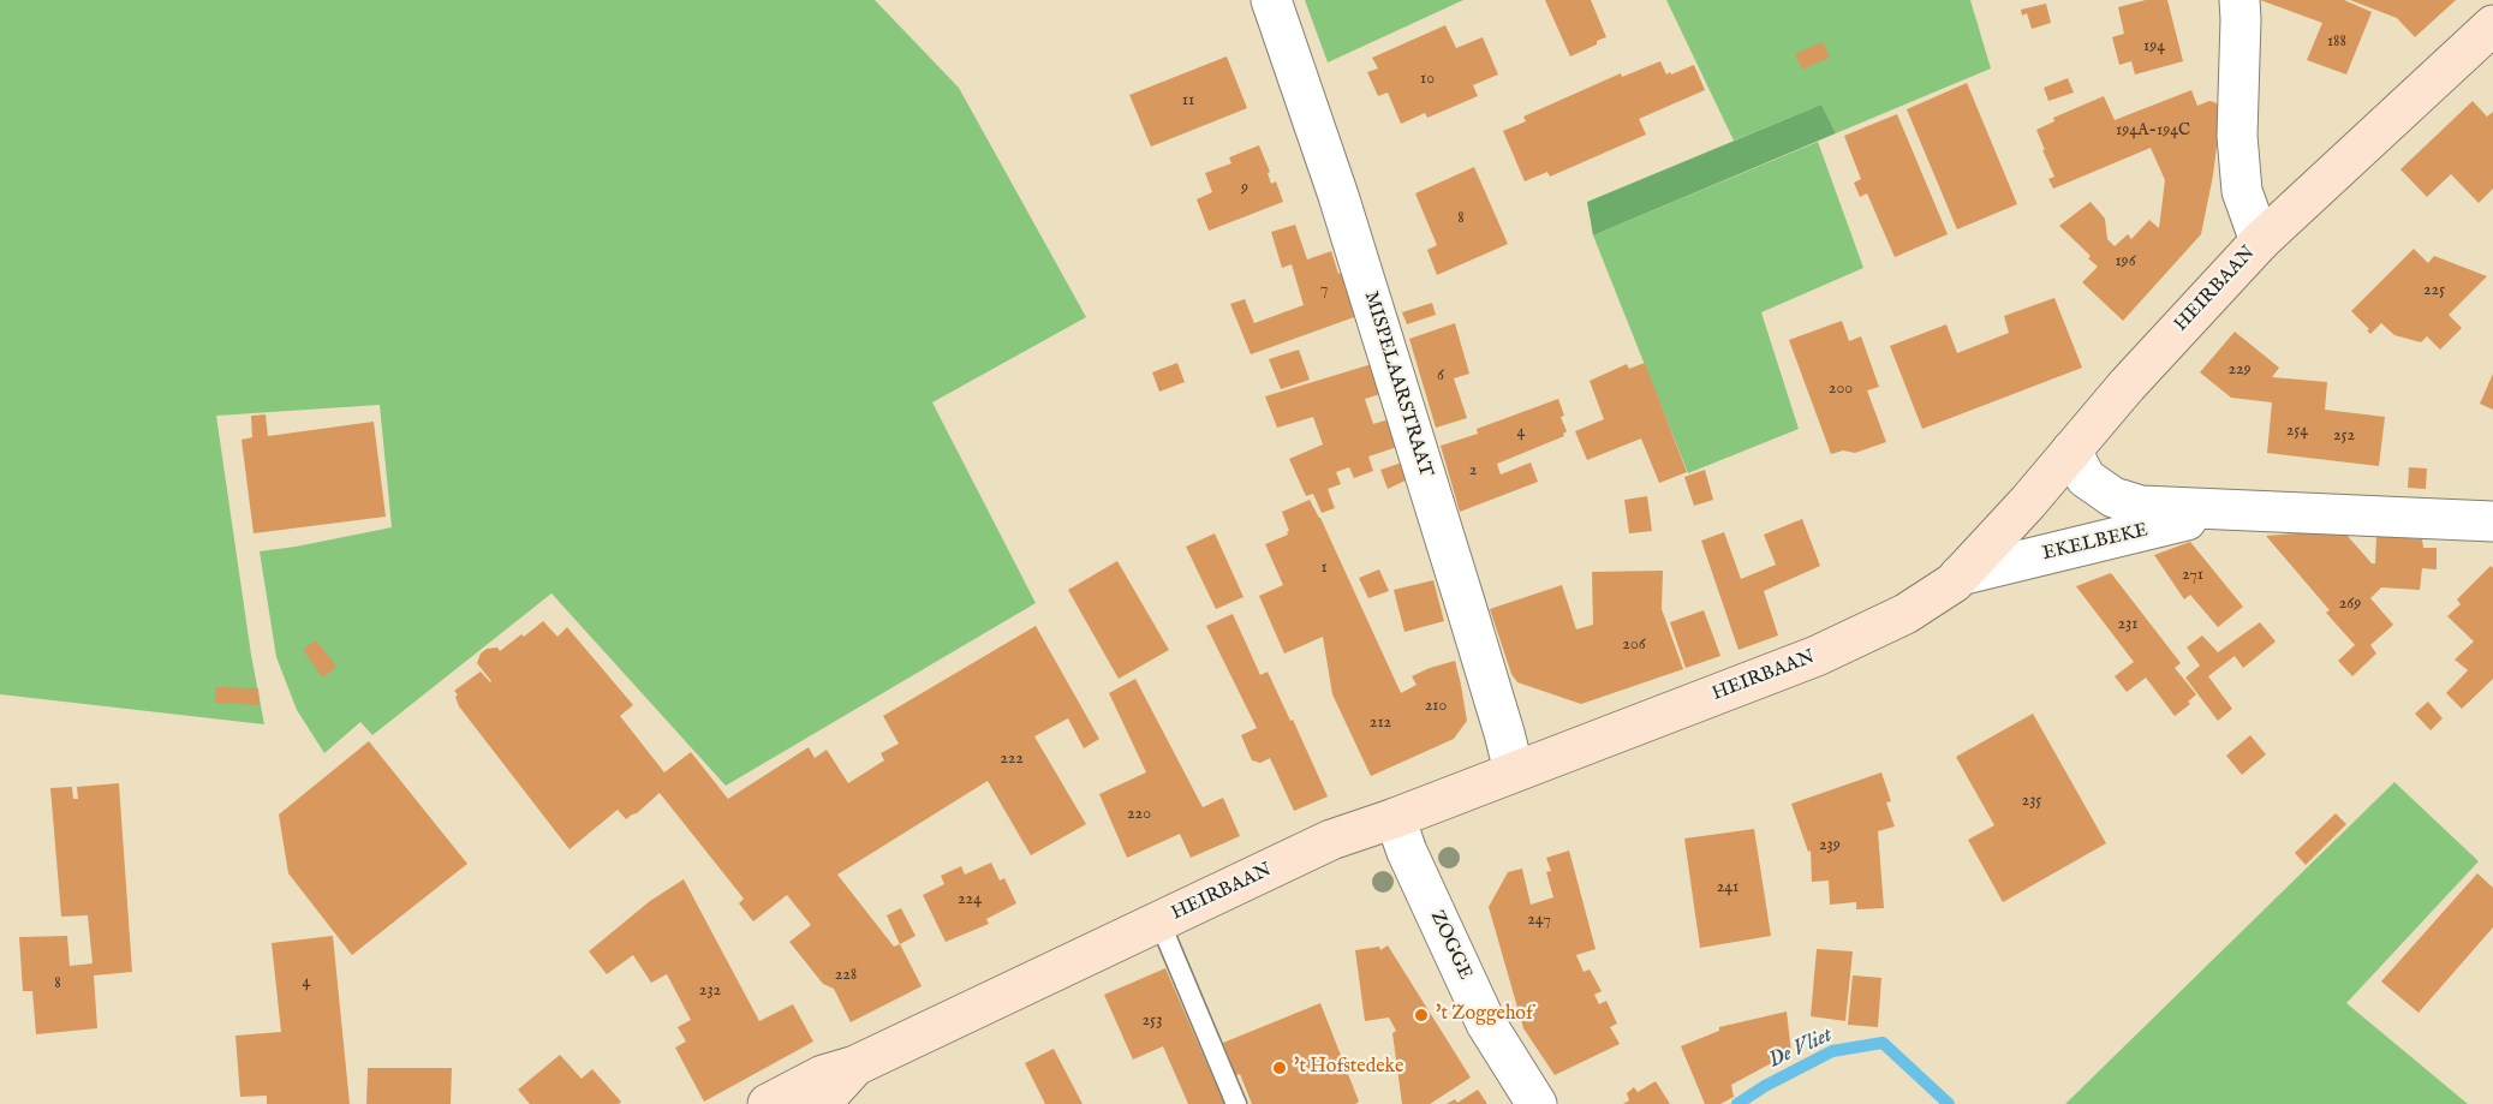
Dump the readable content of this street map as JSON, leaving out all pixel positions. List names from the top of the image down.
{
  "streets": {
    "main road": ["HEIRBAAN"],
    "street": ["MISPELAARSTRAAT", "EKELBEKE", "ZOGGE"]
  },
  "crossings": [
    ["HEIRBAAN", "MISPELAARSTRAAT"],
    ["HEIRBAAN", "EKELBEKE"],
    ["HEIRBAAN", "ZOGGE"]
  ],
  "water": ["De Vliet"],
  "places": ["'t Zoggehof", "'t Hofstedeke"],
  "house_numbers": [
    "188",
    "194",
    "10",
    "11",
    "194A-194C",
    "9",
    "8",
    "196",
    "7",
    "225",
    "229",
    "6",
    "200",
    "254",
    "4",
    "252",
    "2",
    "1",
    "271",
    "269",
    "231",
    "206",
    "210",
    "212",
    "222",
    "235",
    "220",
    "239",
    "241",
    "224",
    "247",
    "228",
    "4",
    "8",
    "232",
    "253"
  ]
}
